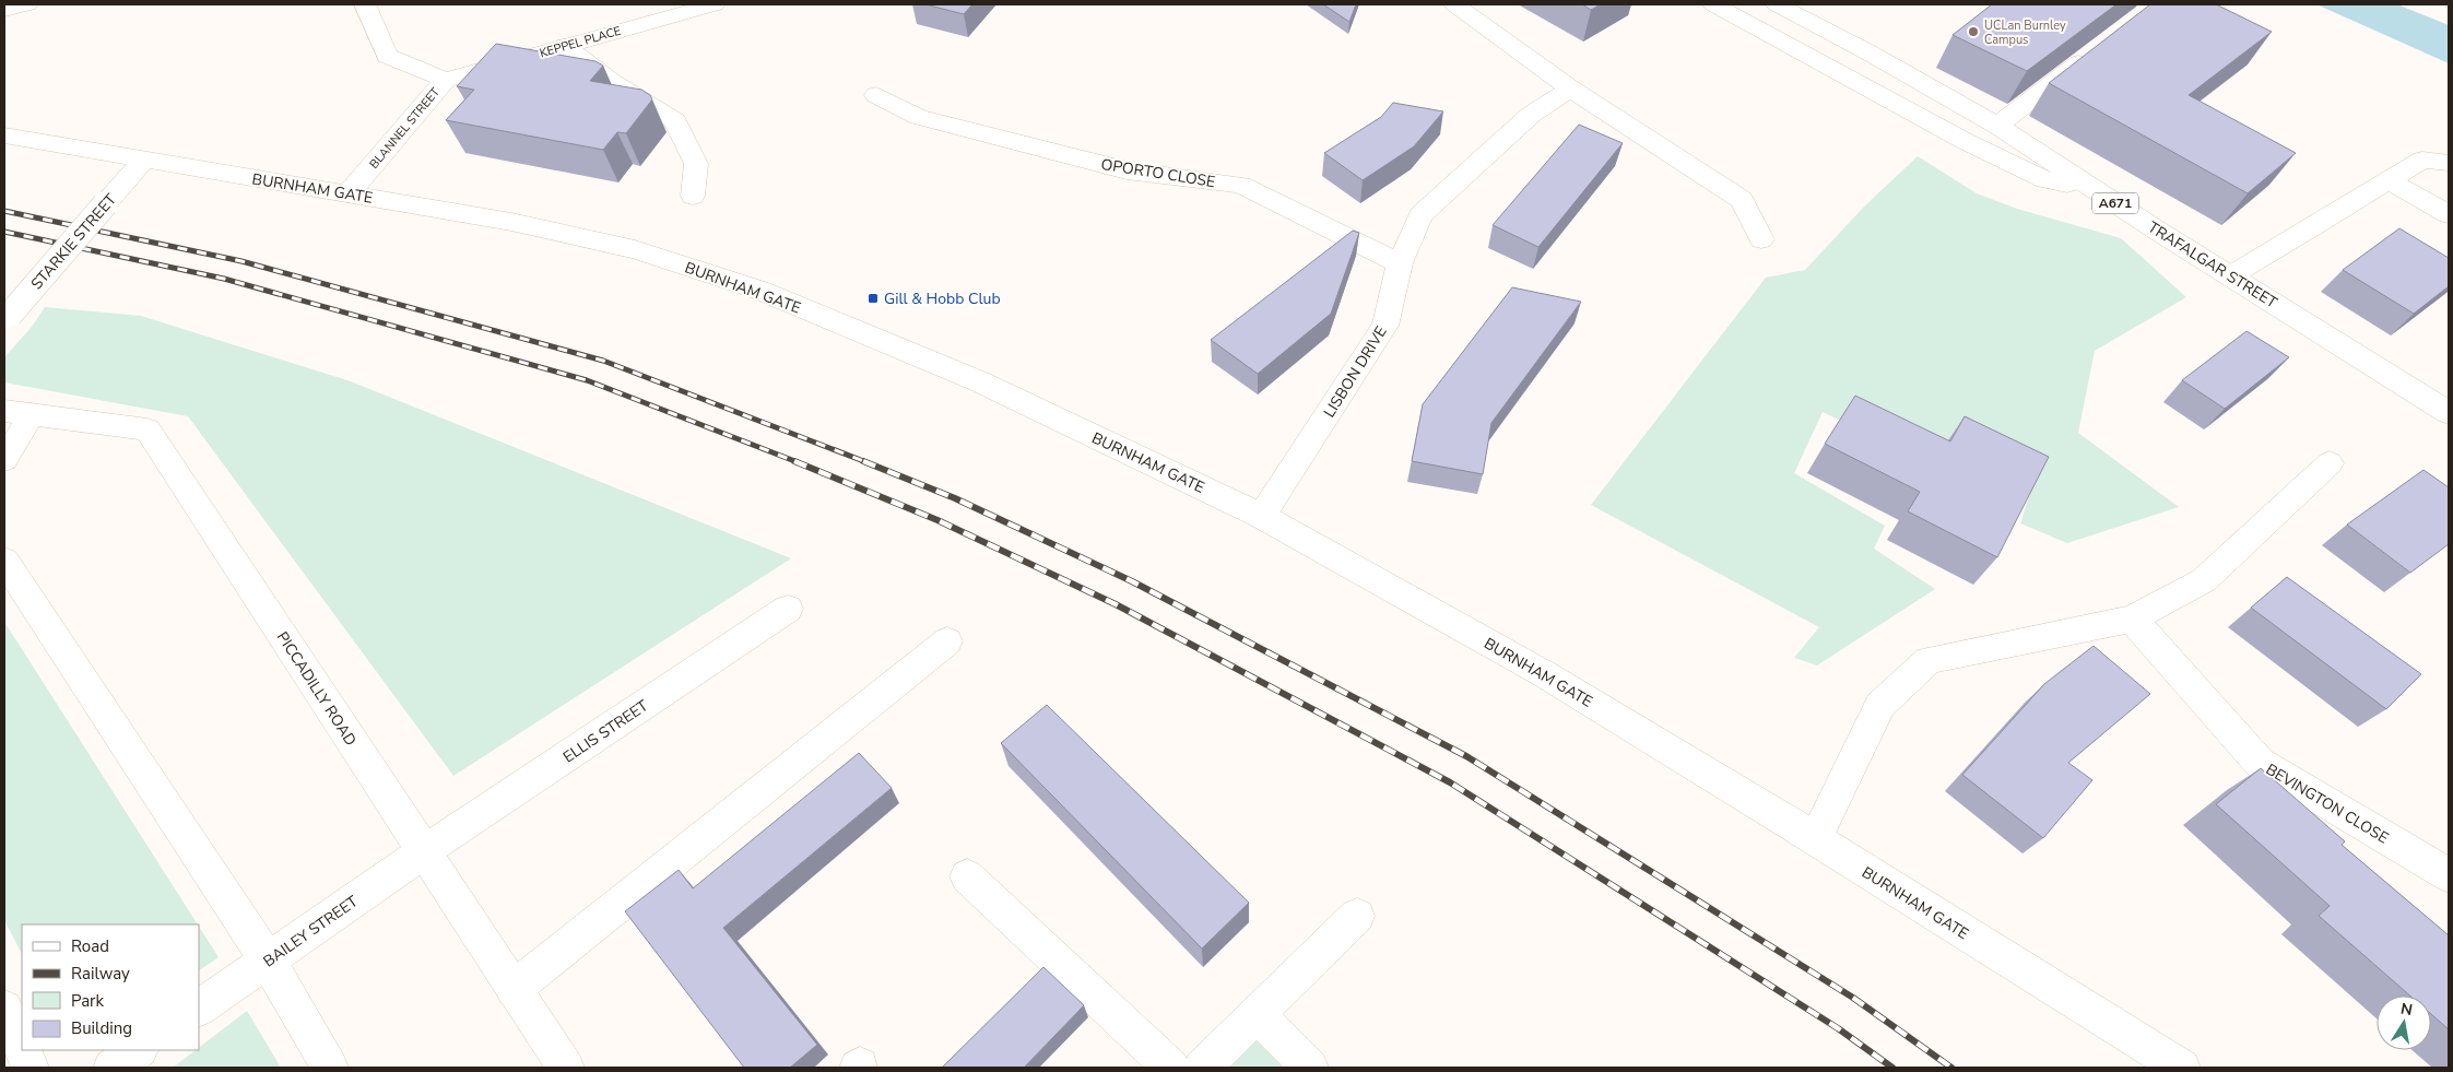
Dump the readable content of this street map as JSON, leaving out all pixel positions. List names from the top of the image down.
{
  "streets": {
    "street": [
      "KEPPEL PLACE",
      "BLANNEL STREET",
      "OPORTO CLOSE",
      "BURNHAM GATE",
      "A671",
      "STARKIE STREET",
      "TRAFALGAR STREET",
      "LISBON DRIVE",
      "PICCADILLY ROAD",
      "ELLIS STREET",
      "BEVINGTON CLOSE",
      "BAILEY STREET"
    ]
  },
  "crossings": [
    ["KEPPEL PLACE", "BLANNEL STREET"],
    ["BLANNEL STREET", "BURNHAM GATE"],
    ["OPORTO CLOSE", "LISBON DRIVE"],
    ["BURNHAM GATE", "STARKIE STREET"],
    ["BURNHAM GATE", "LISBON DRIVE"],
    ["PICCADILLY ROAD", "ELLIS STREET"],
    ["PICCADILLY ROAD", "BAILEY STREET"],
    ["ELLIS STREET", "BAILEY STREET"]
  ],
  "places": {
    "other": ["UCLan Burnley Campus"],
    "transit": ["Gill & Hobb Club"]
  },
  "legend": [
    "Road",
    "Railway",
    "Park",
    "Building"
  ],
  "north": "top"
}
